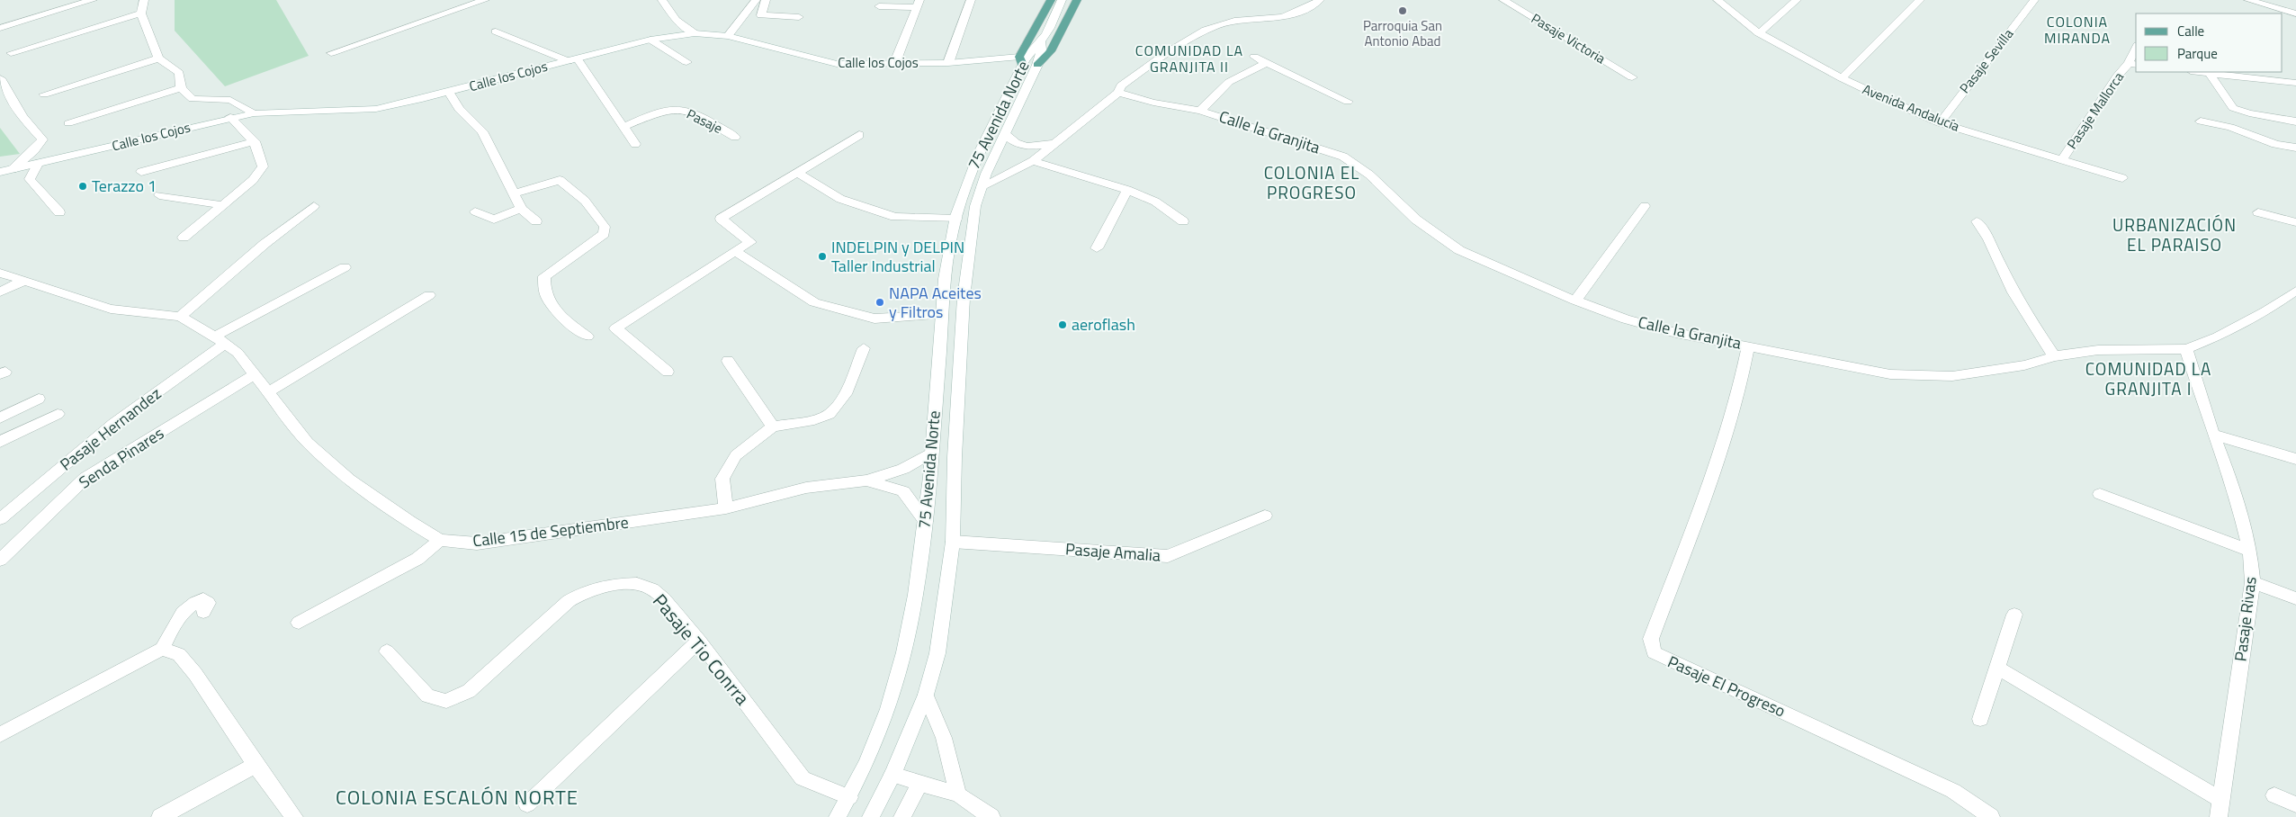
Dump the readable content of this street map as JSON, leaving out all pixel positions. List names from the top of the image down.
{
  "streets": {
    "street": [
      "Pasaje Victoria",
      "Pasaje Sevilla",
      "Calle los Cojos",
      "Avenida Andalucía",
      "Pasaje Mallorca",
      "75 Avenida Norte",
      "Pasaje",
      "Calle la Granjita",
      "Pasaje Hernandez",
      "Senda Pinares",
      "Calle 15 de Septiembre",
      "Pasaje Amalia",
      "Pasaje Rivas",
      "Pasaje Tio Conrra",
      "Pasaje El Progreso"
    ]
  },
  "crossings": [
    ["Pasaje Sevilla", "Avenida Andalucía"],
    ["Calle los Cojos", "75 Avenida Norte"],
    ["Avenida Andalucía", "Pasaje Mallorca"],
    ["75 Avenida Norte", "Calle 15 de Septiembre"],
    ["75 Avenida Norte", "Pasaje Amalia"],
    ["75 Avenida Norte", "Pasaje Tio Conrra"],
    ["Calle la Granjita", "Pasaje Rivas"],
    ["Calle la Granjita", "Pasaje El Progreso"],
    ["Pasaje Hernandez", "Calle 15 de Septiembre"],
    ["Senda Pinares", "Calle 15 de Septiembre"]
  ],
  "districts": [
    "COLONIA MIRANDA",
    "COMUNIDAD LA GRANJITA II",
    "COLONIA EL PROGRESO",
    "URBANIZACIÓN EL PARAISO",
    "COMUNIDAD LA GRANJITA I",
    "COLONIA ESCALÓN NORTE"
  ],
  "places": [
    "Parroquia San Antonio Abad",
    "Terazzo 1",
    "INDELPIN y DELPIN Taller Industrial",
    "NAPA Aceites y Filtros",
    "aeroflash"
  ],
  "legend": ["Calle", "Parque"]
}
